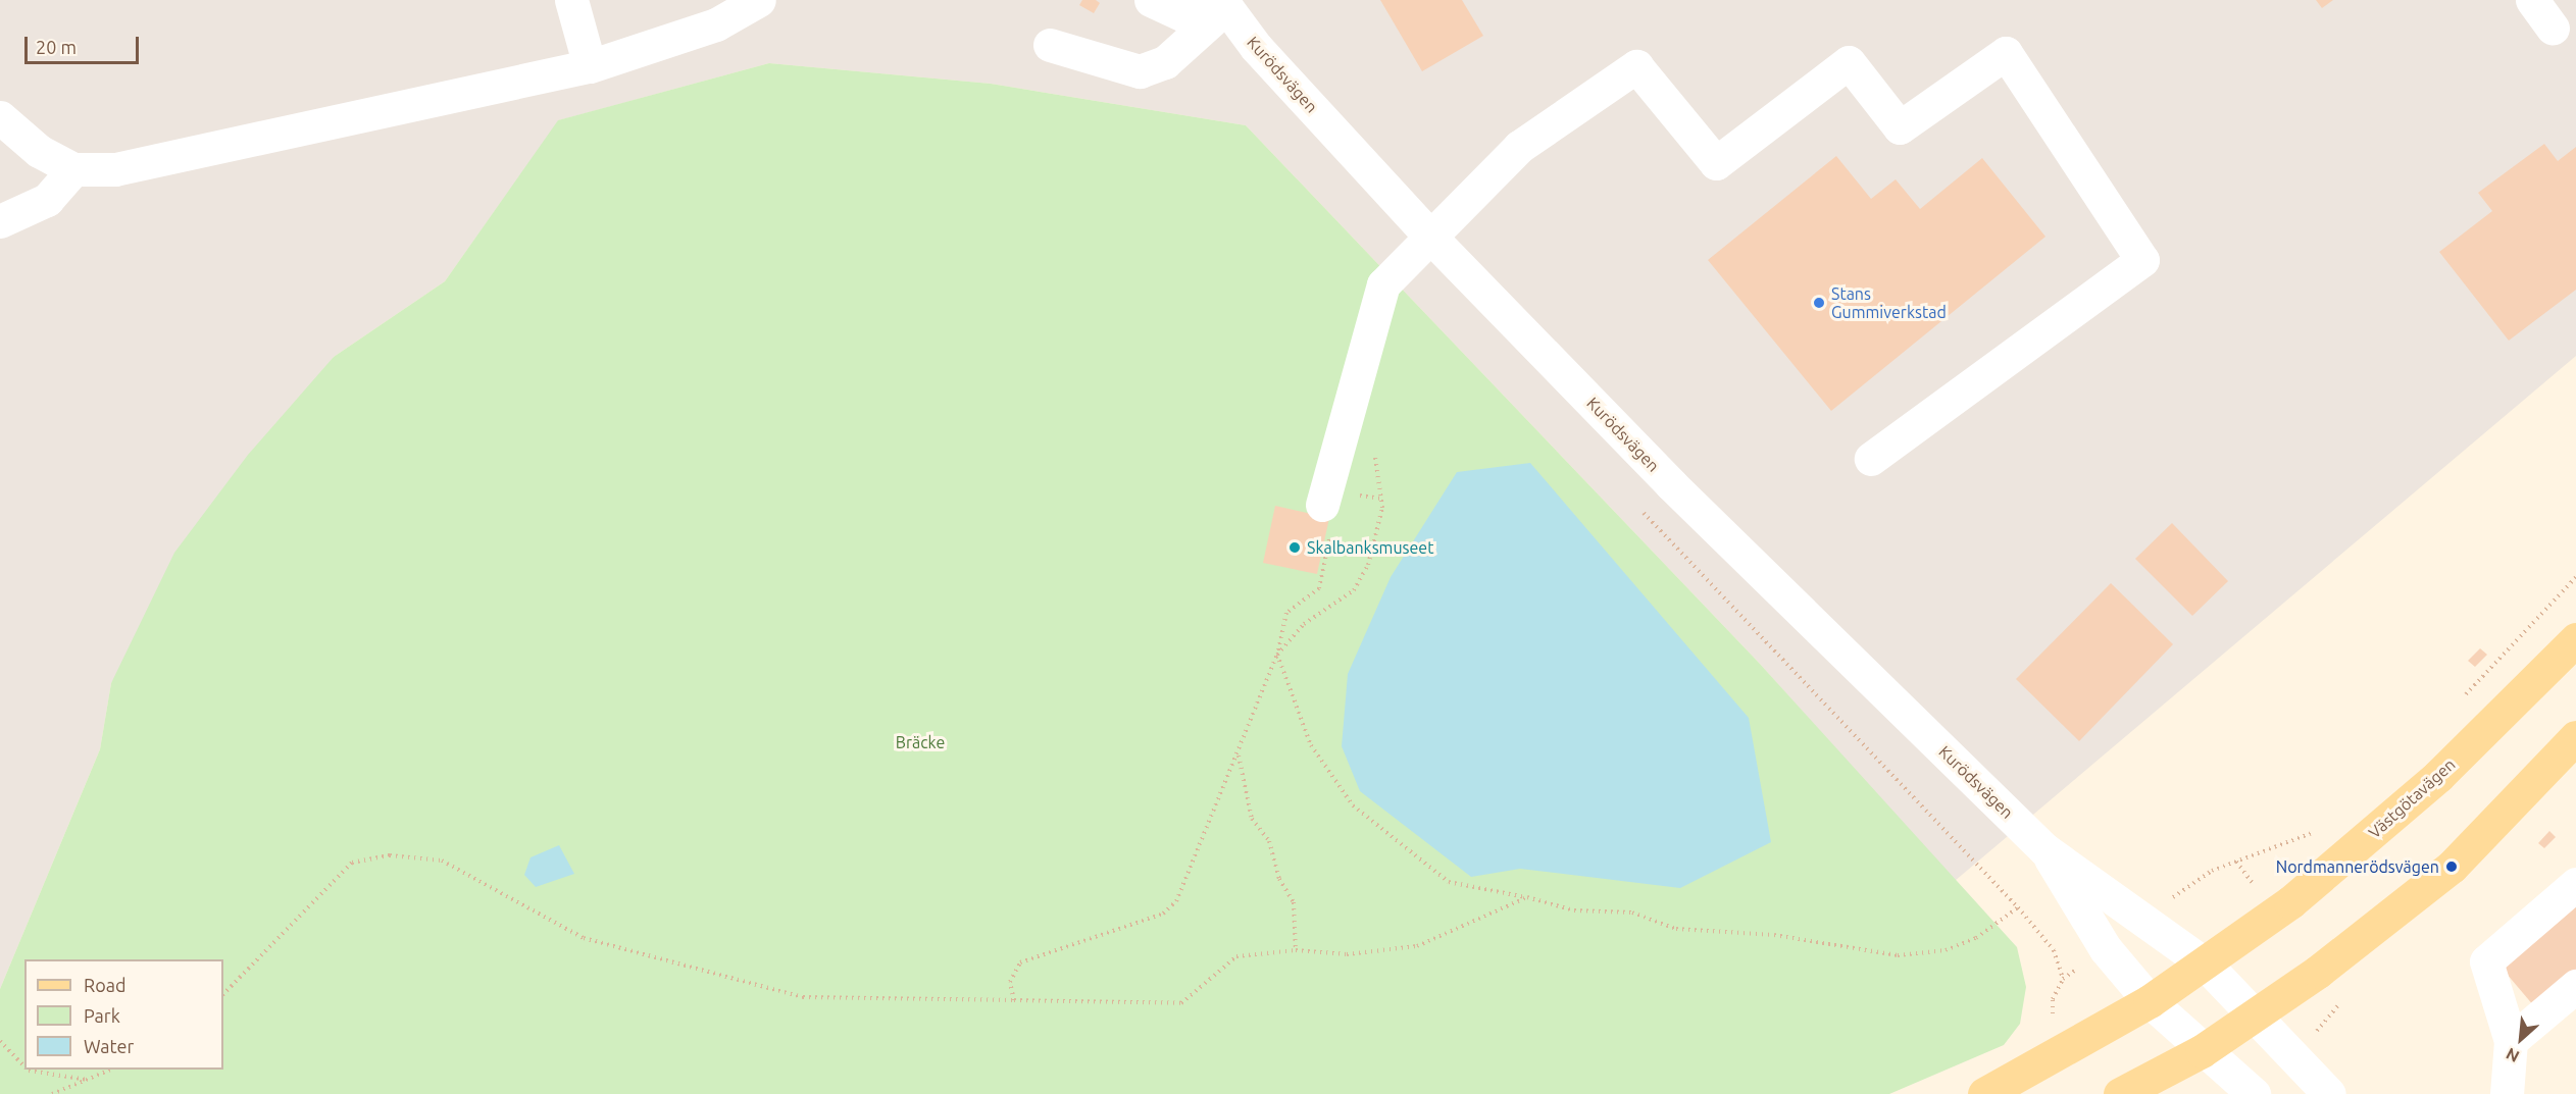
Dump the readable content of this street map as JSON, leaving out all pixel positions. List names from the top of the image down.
{
  "streets": {
    "main road": ["Västgötavägen"],
    "street": ["Kurödsvägen"]
  },
  "crossings": [
    ["Kurödsvägen", "Västgötavägen"]
  ],
  "parks": ["Bräcke"],
  "places": ["Stans Gummiverkstad", "Skalbanksmuseet", "Nordmannerödsvägen"],
  "legend": ["Road", "Park", "Water"],
  "scale_bar": "20 m",
  "north": "bottom left"
}
